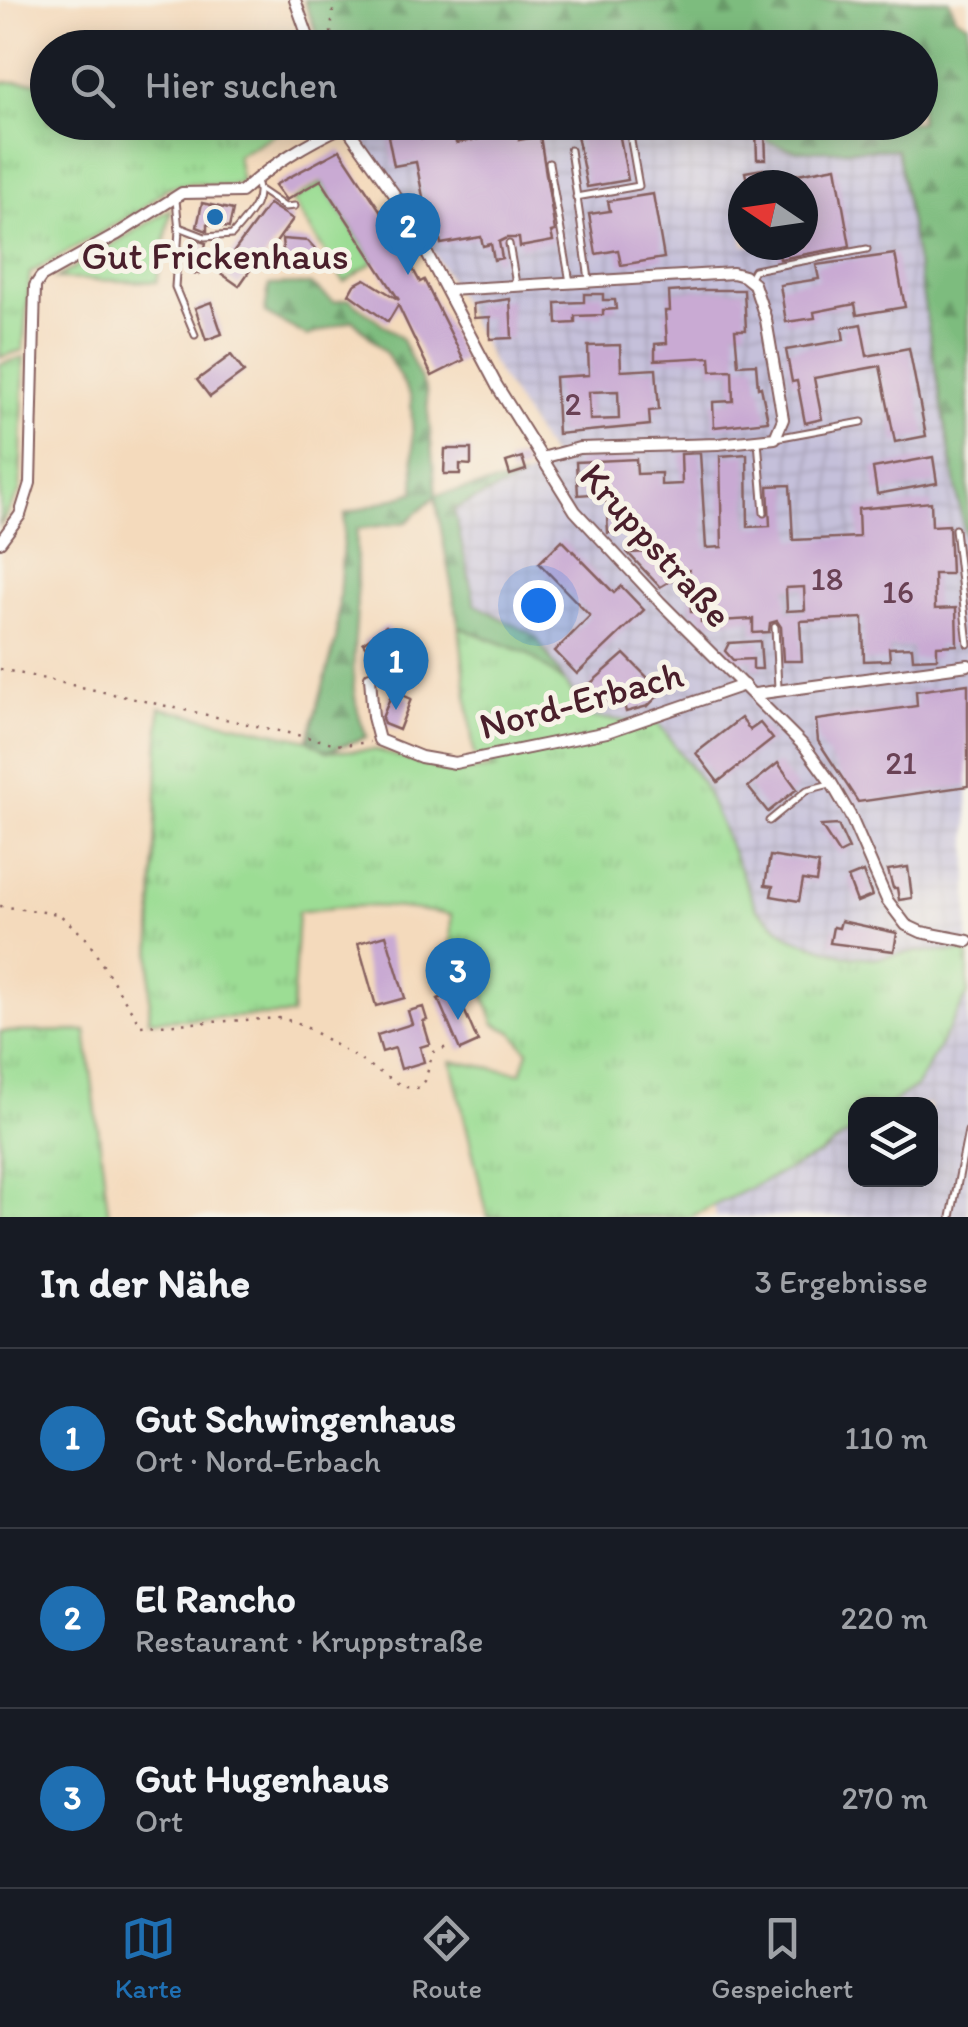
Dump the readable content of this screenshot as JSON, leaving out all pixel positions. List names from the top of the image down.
{
  "streets": {
    "street": ["Kruppstraße", "Nord-Erbach"]
  },
  "crossings": [
    ["Kruppstraße", "Nord-Erbach"]
  ],
  "places": ["Gut Frickenhaus"],
  "house_numbers": [
    "2",
    "18",
    "16",
    "21"
  ],
  "north": "left",
  "page": {
    "search": "Hier suchen",
    "pins": ["2", "1", "3"],
    "heading": ["In der Nähe", "3 Ergebnisse"],
    "list": [
      {
        "mark": "1",
        "name": "Gut Schwingenhaus",
        "note": "Ort · Nord-Erbach",
        "value": "110 m"
      },
      {
        "mark": "2",
        "name": "El Rancho",
        "note": "Restaurant · Kruppstraße",
        "value": "220 m"
      },
      {
        "mark": "3",
        "name": "Gut Hugenhaus",
        "note": "Ort",
        "value": "270 m"
      }
    ],
    "nav": ["Karte", "Route", "Gespeichert"]
  }
}
